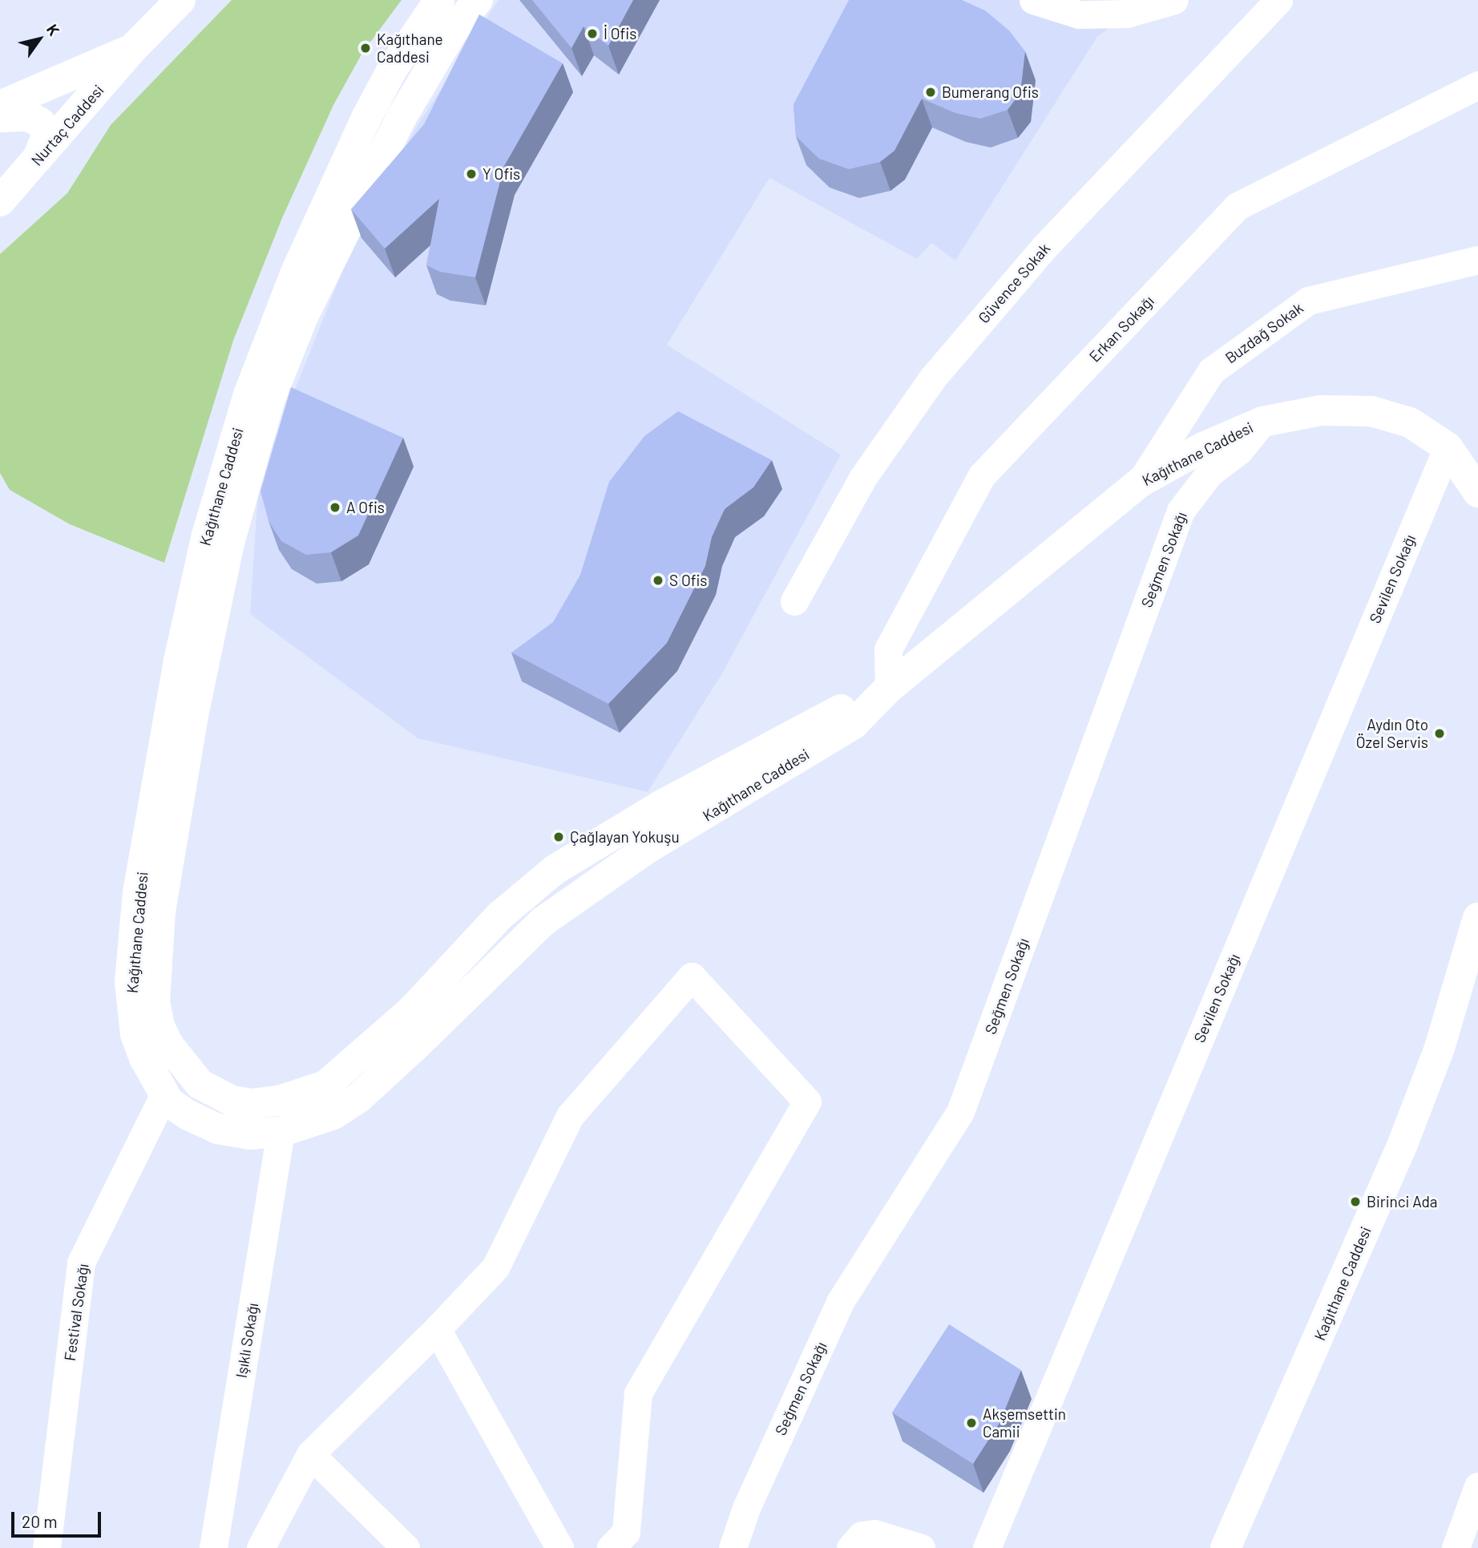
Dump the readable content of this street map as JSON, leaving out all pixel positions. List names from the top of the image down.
{
  "streets": {
    "main road": ["Nurtaç Caddesi", "Kağıthane Caddesi"],
    "street": [
      "Güvence Sokak",
      "Erkan Sokağı",
      "Buzdağ Sokak",
      "Seğmen Sokağı",
      "Sevilen Sokağı",
      "Festival Sokağı",
      "Işıklı Sokağı"
    ]
  },
  "crossings": [
    ["Erkan Sokağı", "Kağıthane Caddesi"],
    ["Buzdağ Sokak", "Kağıthane Caddesi"],
    ["Kağıthane Caddesi", "Seğmen Sokağı"],
    ["Kağıthane Caddesi", "Sevilen Sokağı"],
    ["Kağıthane Caddesi", "Festival Sokağı"],
    ["Kağıthane Caddesi", "Işıklı Sokağı"]
  ],
  "places": [
    "İ Ofis",
    "Kağıthane Caddesi",
    "Bumerang Ofis",
    "Y Ofis",
    "A Ofis",
    "S Ofis",
    "Aydın Oto Özel Servis",
    "Çağlayan Yokuşu",
    "Birinci Ada",
    "Akşemsettin Camii"
  ],
  "scale_bar": "20 m",
  "north": "top right"
}
